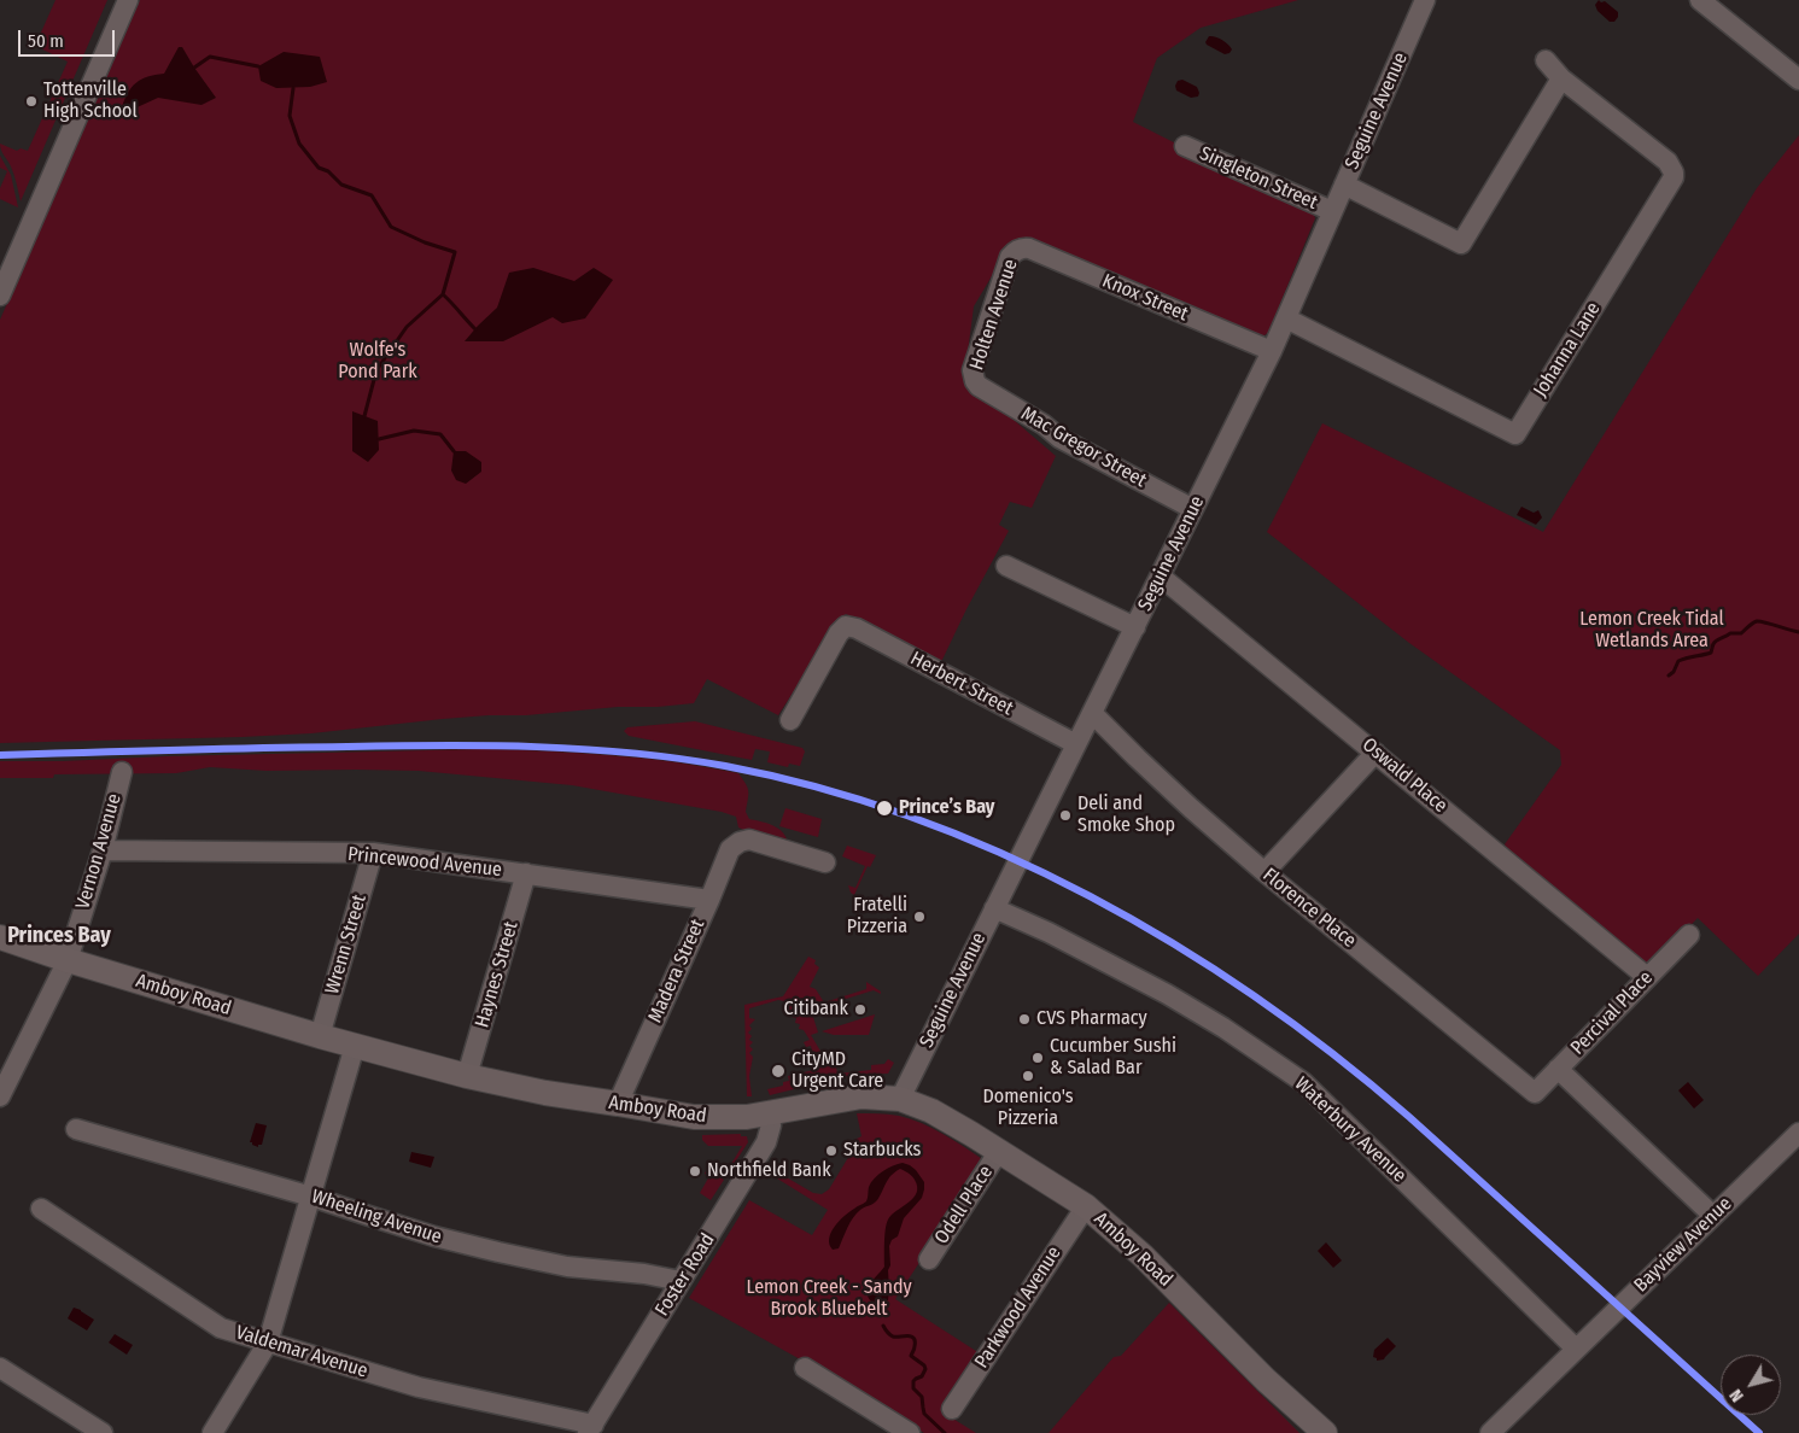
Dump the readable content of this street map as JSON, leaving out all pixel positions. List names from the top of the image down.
{
  "streets": {
    "main road": ["Amboy Road"],
    "street": [
      "Seguine Avenue",
      "Singleton Street",
      "Knox Street",
      "Holten Avenue",
      "Johanna Lane",
      "Mac Gregor Street",
      "Herbert Street",
      "Oswald Place",
      "Vernon Avenue",
      "Princewood Avenue",
      "Florence Place",
      "Wrenn Street",
      "Madera Street",
      "Haynes Street",
      "Percival Place",
      "Waterbury Avenue",
      "Odell Place",
      "Wheeling Avenue",
      "Bayview Avenue",
      "Foster Road",
      "Parkwood Avenue",
      "Valdemar Avenue"
    ]
  },
  "crossings": [
    ["Seguine Avenue", "Singleton Street"],
    ["Seguine Avenue", "Knox Street"],
    ["Seguine Avenue", "Johanna Lane"],
    ["Seguine Avenue", "Mac Gregor Street"],
    ["Seguine Avenue", "Herbert Street"],
    ["Seguine Avenue", "Oswald Place"],
    ["Seguine Avenue", "Florence Place"],
    ["Seguine Avenue", "Amboy Road"],
    ["Seguine Avenue", "Waterbury Avenue"],
    ["Knox Street", "Holten Avenue"],
    ["Holten Avenue", "Mac Gregor Street"],
    ["Oswald Place", "Percival Place"],
    ["Vernon Avenue", "Princewood Avenue"],
    ["Vernon Avenue", "Amboy Road"],
    ["Princewood Avenue", "Wrenn Street"],
    ["Princewood Avenue", "Madera Street"],
    ["Princewood Avenue", "Haynes Street"],
    ["Florence Place", "Percival Place"],
    ["Wrenn Street", "Amboy Road"],
    ["Madera Street", "Amboy Road"],
    ["Haynes Street", "Amboy Road"],
    ["Amboy Road", "Odell Place"],
    ["Amboy Road", "Foster Road"],
    ["Amboy Road", "Parkwood Avenue"],
    ["Waterbury Avenue", "Bayview Avenue"],
    ["Wheeling Avenue", "Foster Road"],
    ["Foster Road", "Valdemar Avenue"]
  ],
  "districts": ["Princes Bay"],
  "parks": ["Wolfe's Pond Park", "Lemon Creek Tidal Wetlands Area", "Lemon Creek - Sandy Brook Bluebelt"],
  "places": [
    "Tottenville High School",
    "Prince’s Bay",
    "Deli and Smoke Shop",
    "Fratelli Pizzeria",
    "Citibank",
    "CVS Pharmacy",
    "Cucumber Sushi & Salad Bar",
    "CityMD Urgent Care",
    "Domenico's Pizzeria",
    "Starbucks",
    "Northfield Bank"
  ],
  "scale_bar": "50 m",
  "north": "bottom left"
}
